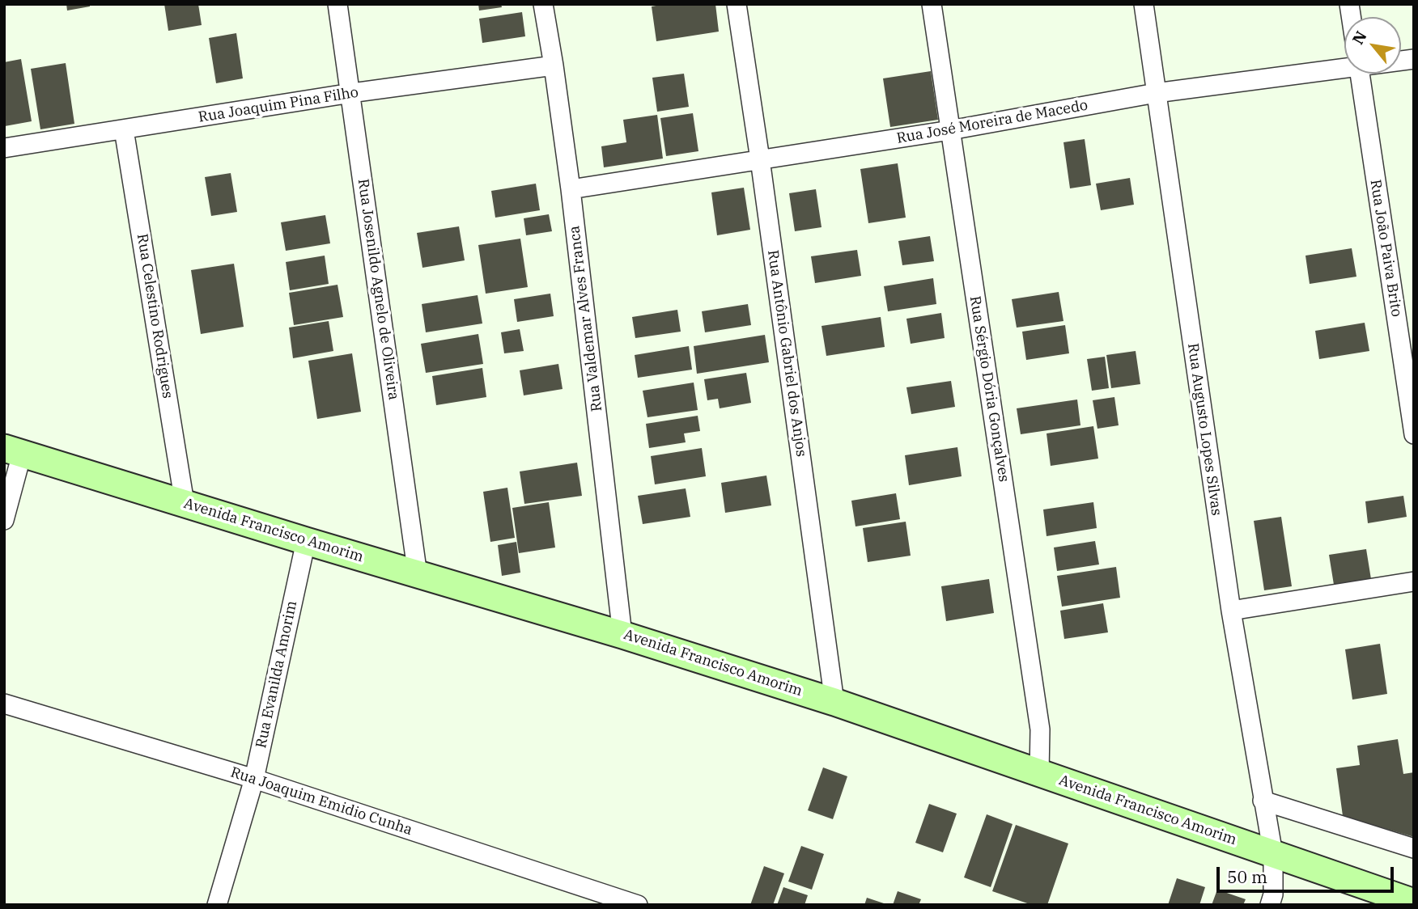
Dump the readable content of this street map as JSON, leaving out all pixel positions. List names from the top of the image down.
{
  "streets": {
    "main road": ["Avenida Francisco Amorim"],
    "street": [
      "Rua Joaquim Pina Filho",
      "Rua José Moreira de Macedo",
      "Rua João Paiva Brito",
      "Rua Josenildo Agnelo de Oliveira",
      "Rua Celestino Rodrigues",
      "Rua Valdemar Alves Franca",
      "Rua Antônio Gabriel dos Anjos",
      "Rua Sérgio Dória Gonçalves",
      "Rua Augusto Lopes Silvas",
      "Rua Evanilda Amorim",
      "Rua Joaquim Emidio Cunha"
    ]
  },
  "crossings": [
    ["Rua Joaquim Pina Filho", "Rua Josenildo Agnelo de Oliveira"],
    ["Rua Joaquim Pina Filho", "Rua Celestino Rodrigues"],
    ["Rua Joaquim Pina Filho", "Rua Valdemar Alves Franca"],
    ["Rua José Moreira de Macedo", "Rua Valdemar Alves Franca"],
    ["Rua José Moreira de Macedo", "Rua Antônio Gabriel dos Anjos"],
    ["Rua José Moreira de Macedo", "Rua Sérgio Dória Gonçalves"],
    ["Rua José Moreira de Macedo", "Rua Augusto Lopes Silvas"],
    ["Rua Josenildo Agnelo de Oliveira", "Avenida Francisco Amorim"],
    ["Rua Celestino Rodrigues", "Avenida Francisco Amorim"],
    ["Rua Valdemar Alves Franca", "Avenida Francisco Amorim"],
    ["Rua Antônio Gabriel dos Anjos", "Avenida Francisco Amorim"],
    ["Rua Sérgio Dória Gonçalves", "Avenida Francisco Amorim"],
    ["Rua Augusto Lopes Silvas", "Avenida Francisco Amorim"],
    ["Avenida Francisco Amorim", "Rua Evanilda Amorim"],
    ["Rua Evanilda Amorim", "Rua Joaquim Emidio Cunha"]
  ],
  "scale_bar": "50 m",
  "north": "top left"
}
